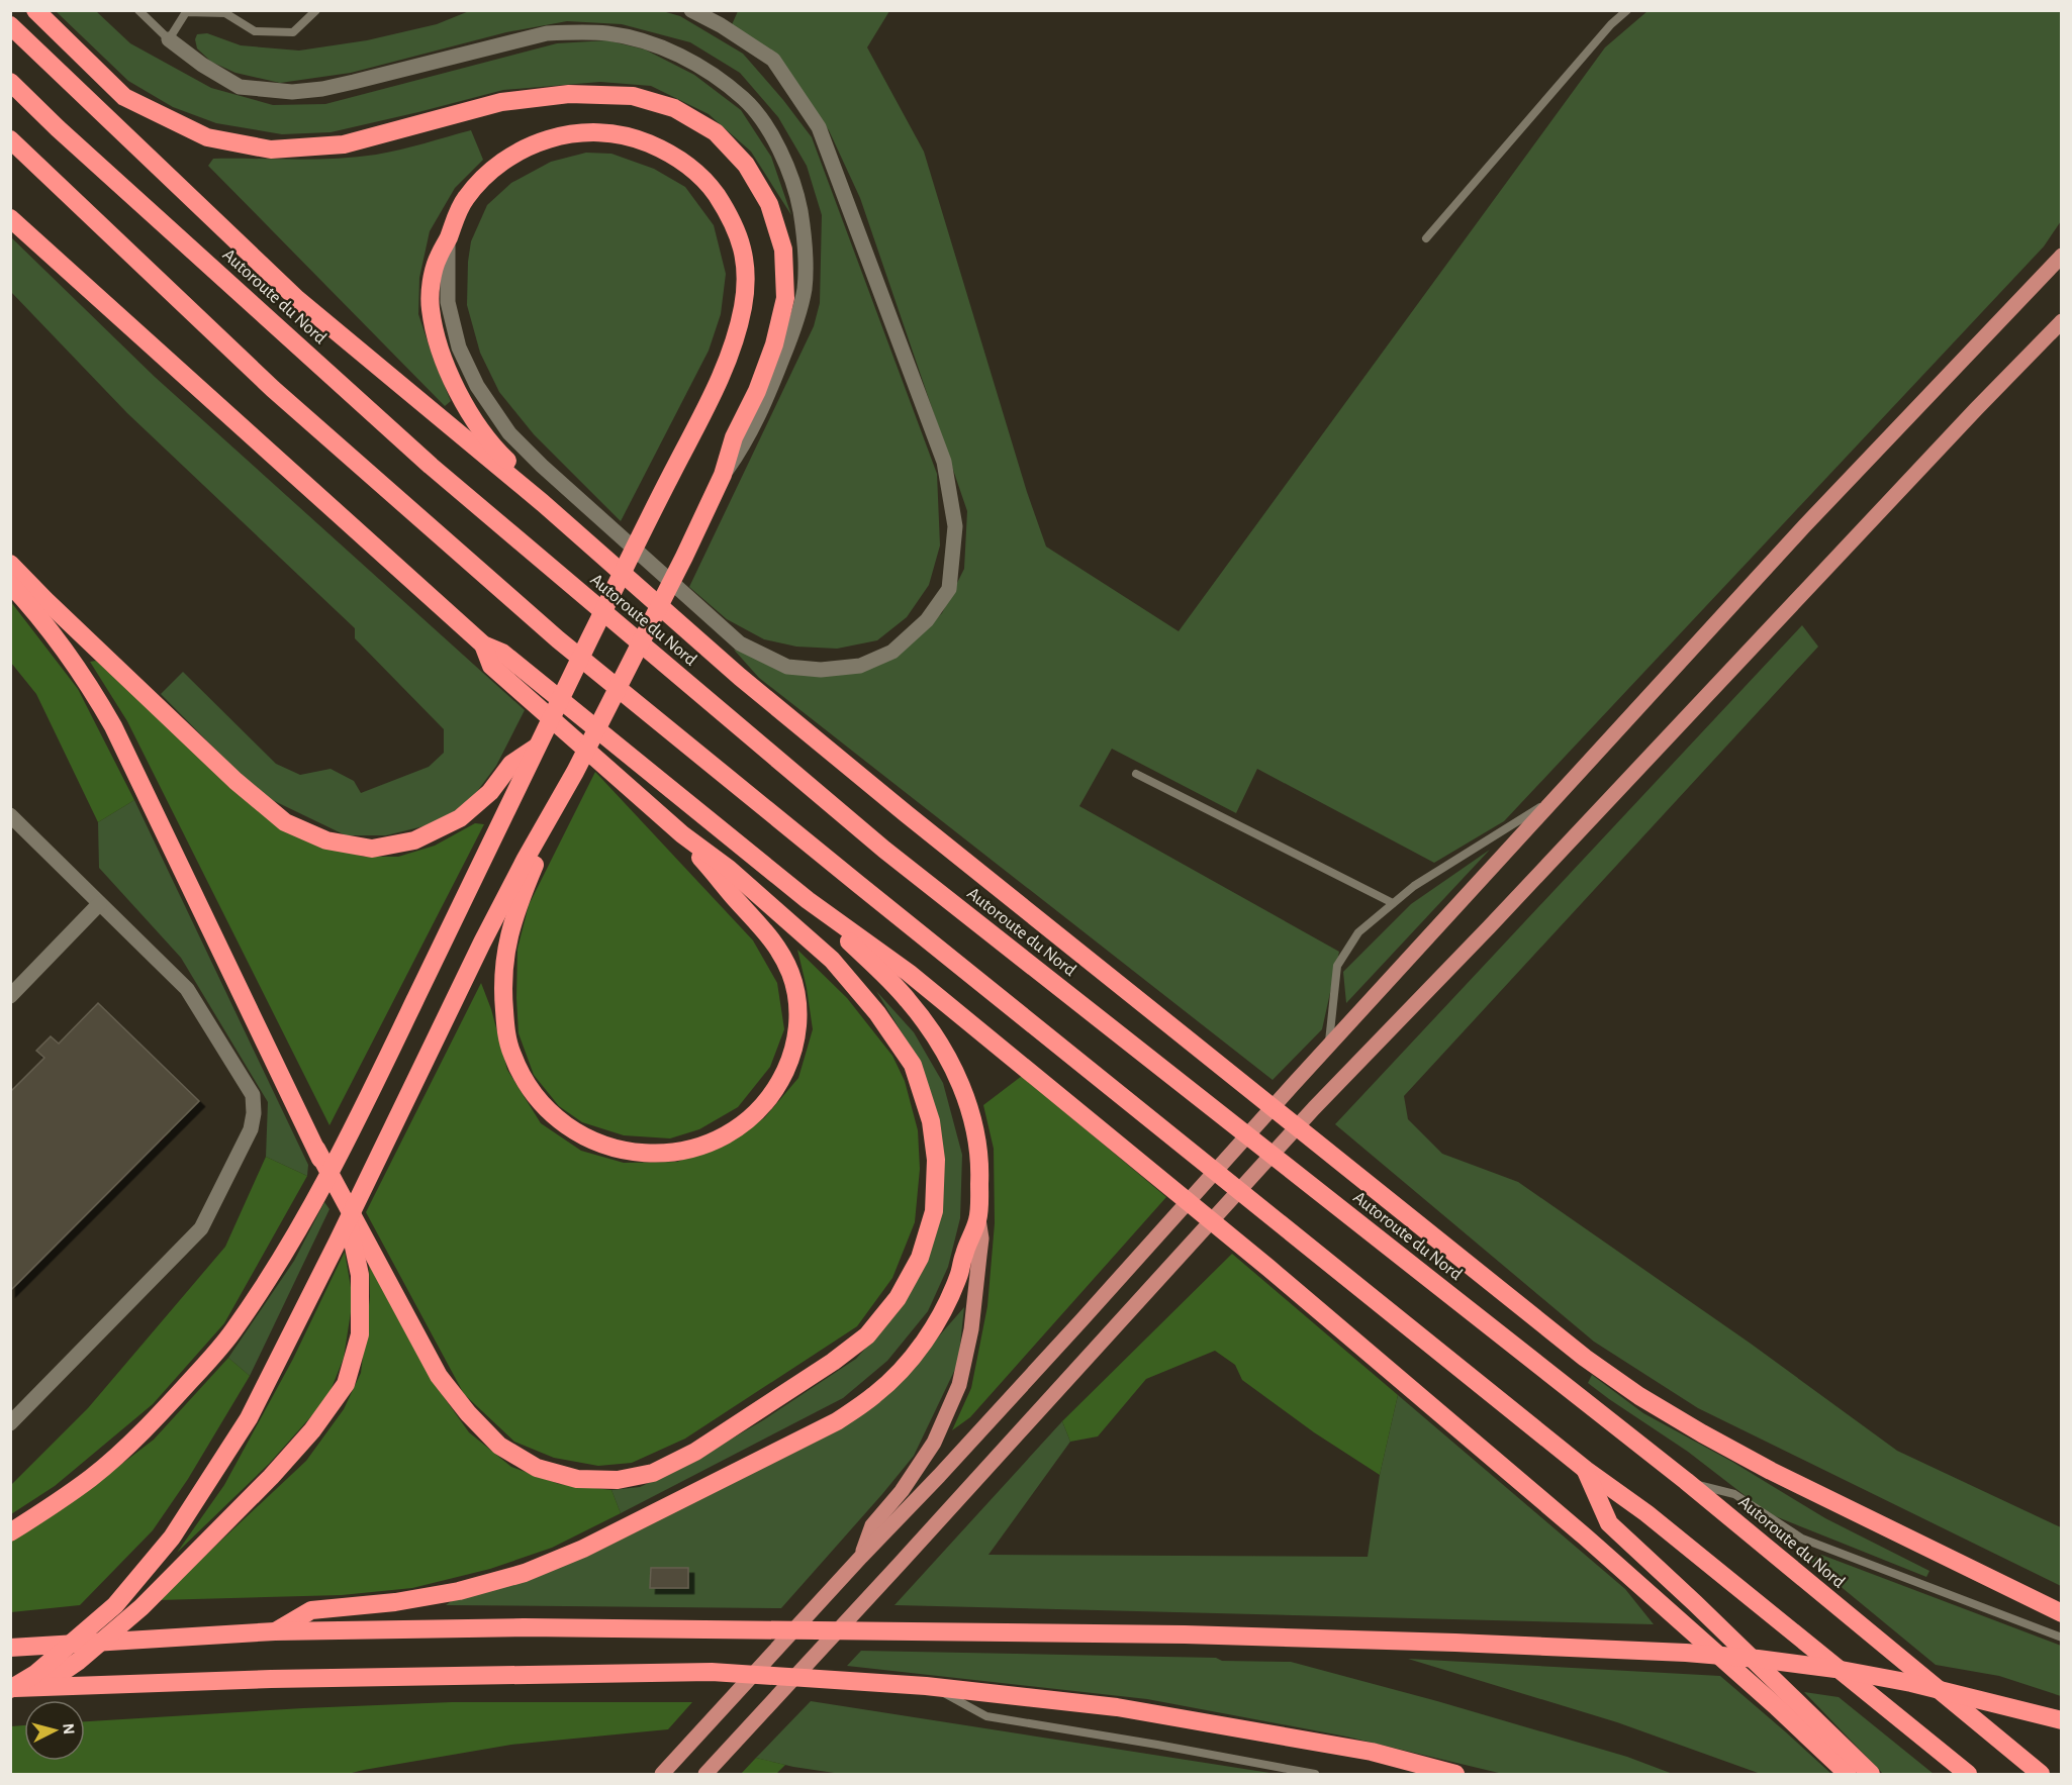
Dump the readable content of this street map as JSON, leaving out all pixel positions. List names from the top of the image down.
{
  "streets": {
    "highway": ["Autoroute du Nord"]
  },
  "north": "right"
}
